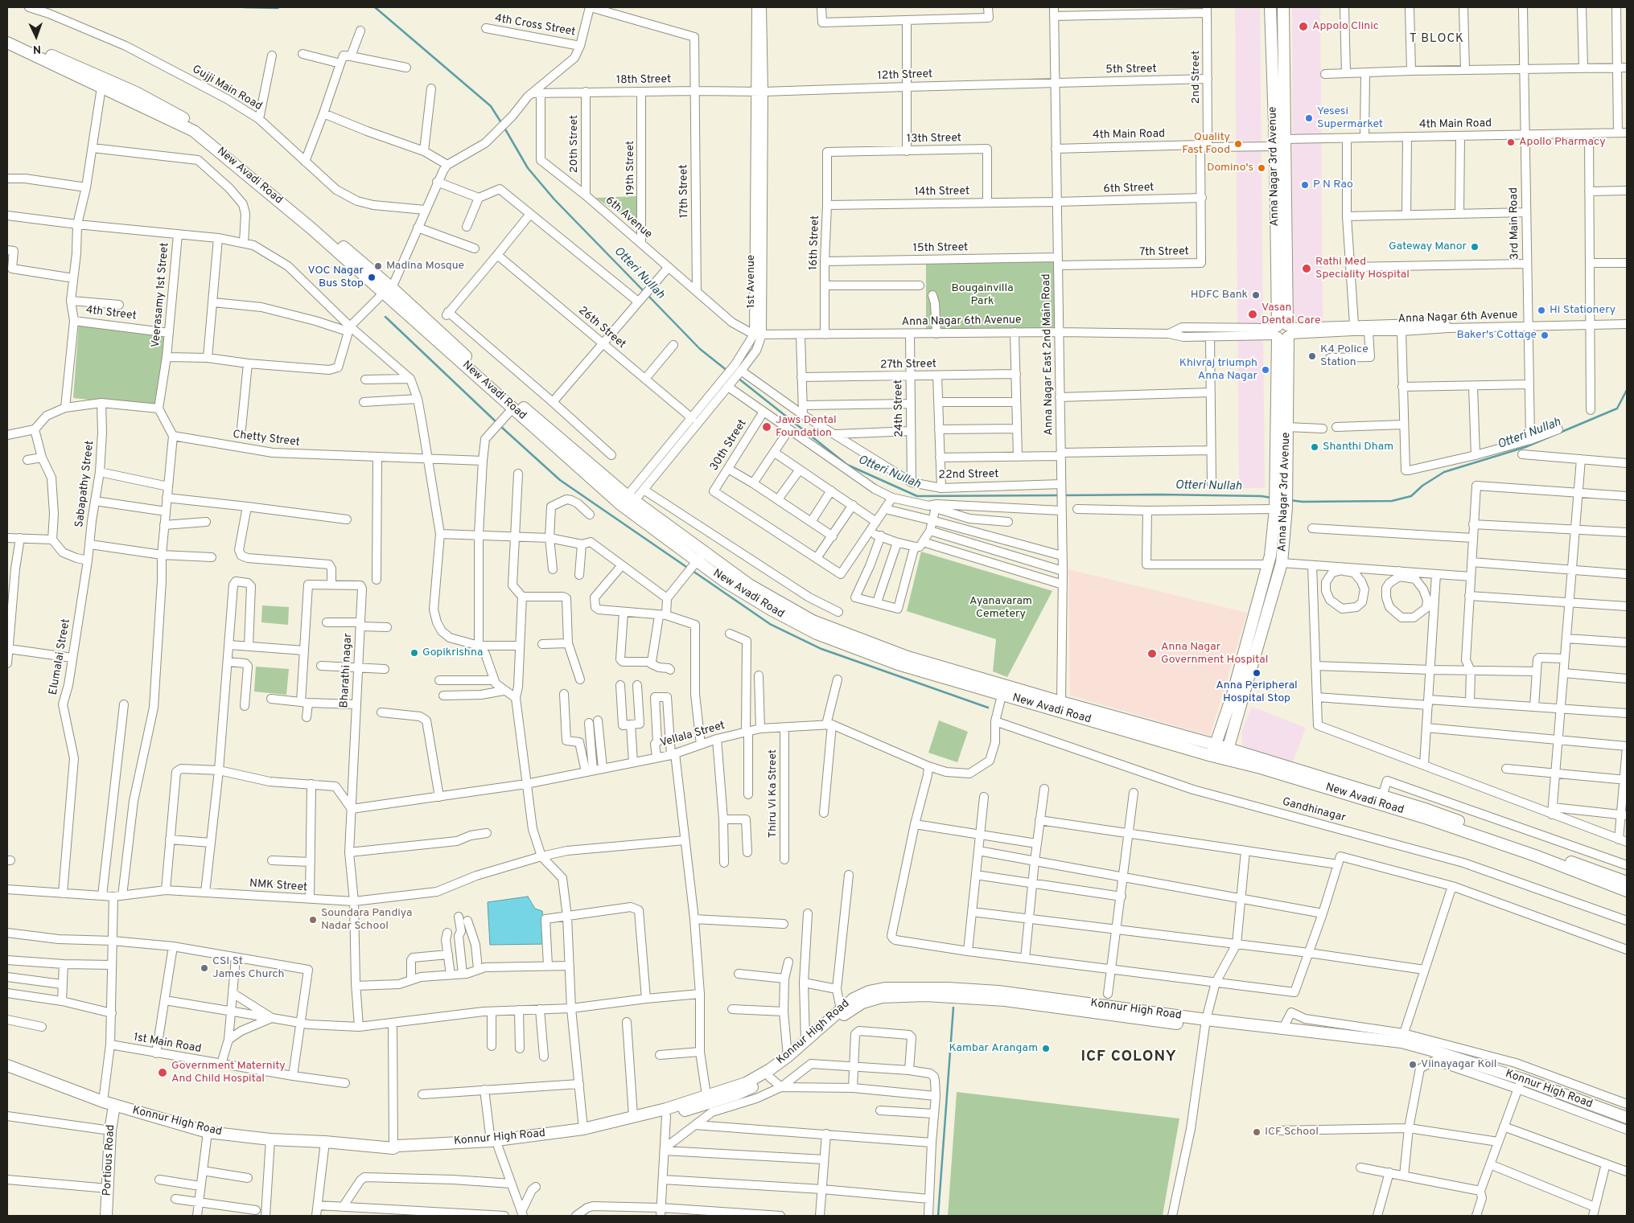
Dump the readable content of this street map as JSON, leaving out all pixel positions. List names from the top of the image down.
{
  "streets": {
    "main road": [
      "Anna Nagar 3rd Avenue",
      "New Avadi Road",
      "Konnur High Road",
      "Portious Road"
    ],
    "street": [
      "4th Cross Street",
      "5th Street",
      "12th Street",
      "2nd Street",
      "18th Street",
      "Gujji Main Road",
      "4th Main Road",
      "13th Street",
      "20th Street",
      "19th Street",
      "6th Street",
      "17th Street",
      "14th Street",
      "6th Avenue",
      "3rd Main Road",
      "16th Street",
      "15th Street",
      "7th Street",
      "1st Avenue",
      "Veerasamy 1st Street",
      "4th Street",
      "Anna Nagar 6th Avenue",
      "26th Street",
      "Anna Nagar East 2nd Main Road",
      "27th Street",
      "24th Street",
      "Chetty Street",
      "30th Street",
      "22nd Street",
      "Sabapathy Street",
      "Elumalai Street",
      "Bharathi nagar",
      "Vellala Street",
      "Thiru Vi Ka Street",
      "Gandhinagar",
      "NMK Street",
      "1st Main Road"
    ]
  },
  "crossings": [
    ["5th Street", "12th Street"],
    ["5th Street", "2nd Street"],
    ["5th Street", "Anna Nagar East 2nd Main Road"],
    ["12th Street", "18th Street"],
    ["12th Street", "1st Avenue"],
    ["12th Street", "Anna Nagar East 2nd Main Road"],
    ["2nd Street", "4th Main Road"],
    ["2nd Street", "7th Street"],
    ["18th Street", "20th Street"],
    ["18th Street", "19th Street"],
    ["18th Street", "17th Street"],
    ["18th Street", "6th Avenue"],
    ["18th Street", "1st Avenue"],
    ["4th Main Road", "Anna Nagar 3rd Avenue"],
    ["4th Main Road", "3rd Main Road"],
    ["4th Main Road", "7th Street"],
    ["4th Main Road", "Anna Nagar East 2nd Main Road"],
    ["13th Street", "14th Street"],
    ["13th Street", "16th Street"],
    ["20th Street", "6th Avenue"],
    ["Anna Nagar 3rd Avenue", "New Avadi Road"],
    ["Anna Nagar 3rd Avenue", "Anna Nagar 6th Avenue"],
    ["19th Street", "6th Avenue"],
    ["New Avadi Road", "Anna Nagar East 2nd Main Road"],
    ["New Avadi Road", "Vellala Street"],
    ["6th Street", "14th Street"],
    ["6th Street", "7th Street"],
    ["6th Street", "Anna Nagar East 2nd Main Road"],
    ["17th Street", "6th Avenue"],
    ["14th Street", "16th Street"],
    ["14th Street", "Anna Nagar East 2nd Main Road"],
    ["6th Avenue", "1st Avenue"],
    ["6th Avenue", "Anna Nagar 6th Avenue"],
    ["3rd Main Road", "Anna Nagar 6th Avenue"],
    ["16th Street", "15th Street"],
    ["16th Street", "Anna Nagar 6th Avenue"],
    ["15th Street", "7th Street"],
    ["15th Street", "Anna Nagar East 2nd Main Road"],
    ["7th Street", "Anna Nagar East 2nd Main Road"],
    ["1st Avenue", "Anna Nagar 6th Avenue"],
    ["Veerasamy 1st Street", "4th Street"],
    ["Anna Nagar 6th Avenue", "Anna Nagar East 2nd Main Road"],
    ["Anna Nagar 6th Avenue", "24th Street"],
    ["Anna Nagar East 2nd Main Road", "22nd Street"],
    ["27th Street", "24th Street"],
    ["24th Street", "22nd Street"],
    ["Sabapathy Street", "Elumalai Street"],
    ["Elumalai Street", "NMK Street"],
    ["Bharathi nagar", "Vellala Street"],
    ["Bharathi nagar", "NMK Street"],
    ["Vellala Street", "Thiru Vi Ka Street"],
    ["Vellala Street", "Gandhinagar"],
    ["Konnur High Road", "Portious Road"]
  ],
  "districts": ["T BLOCK", "ICF COLONY"],
  "water": ["Otteri Nullah"],
  "parks": ["Bougainvilla Park", "Ayanavaram Cemetery"],
  "places": [
    "Appolo Clinic",
    "Yesesi Supermarket",
    "Apollo Pharmacy",
    "Quality Fast Food",
    "Domino's",
    "P N Rao",
    "Gateway Manor",
    "Madina Mosque",
    "Rathi Med Speciality Hospital",
    "VOC Nagar Bus Stop",
    "HDFC Bank",
    "Hi Stationery",
    "Vasan Dental Care",
    "Baker's Cottage",
    "K4 Police Station",
    "Khivraj triumph Anna Nagar",
    "Jaws Dental Foundation",
    "Shanthi Dham",
    "Gopikrishna",
    "Anna Nagar Government Hospital",
    "Anna Peripheral Hospital Stop",
    "Soundara Pandiya Nadar School",
    "CSI St James Church",
    "Kambar Arangam",
    "Viinayagar Koil",
    "Government Maternity And Child Hospital",
    "ICF School"
  ],
  "north": "bottom"
}
